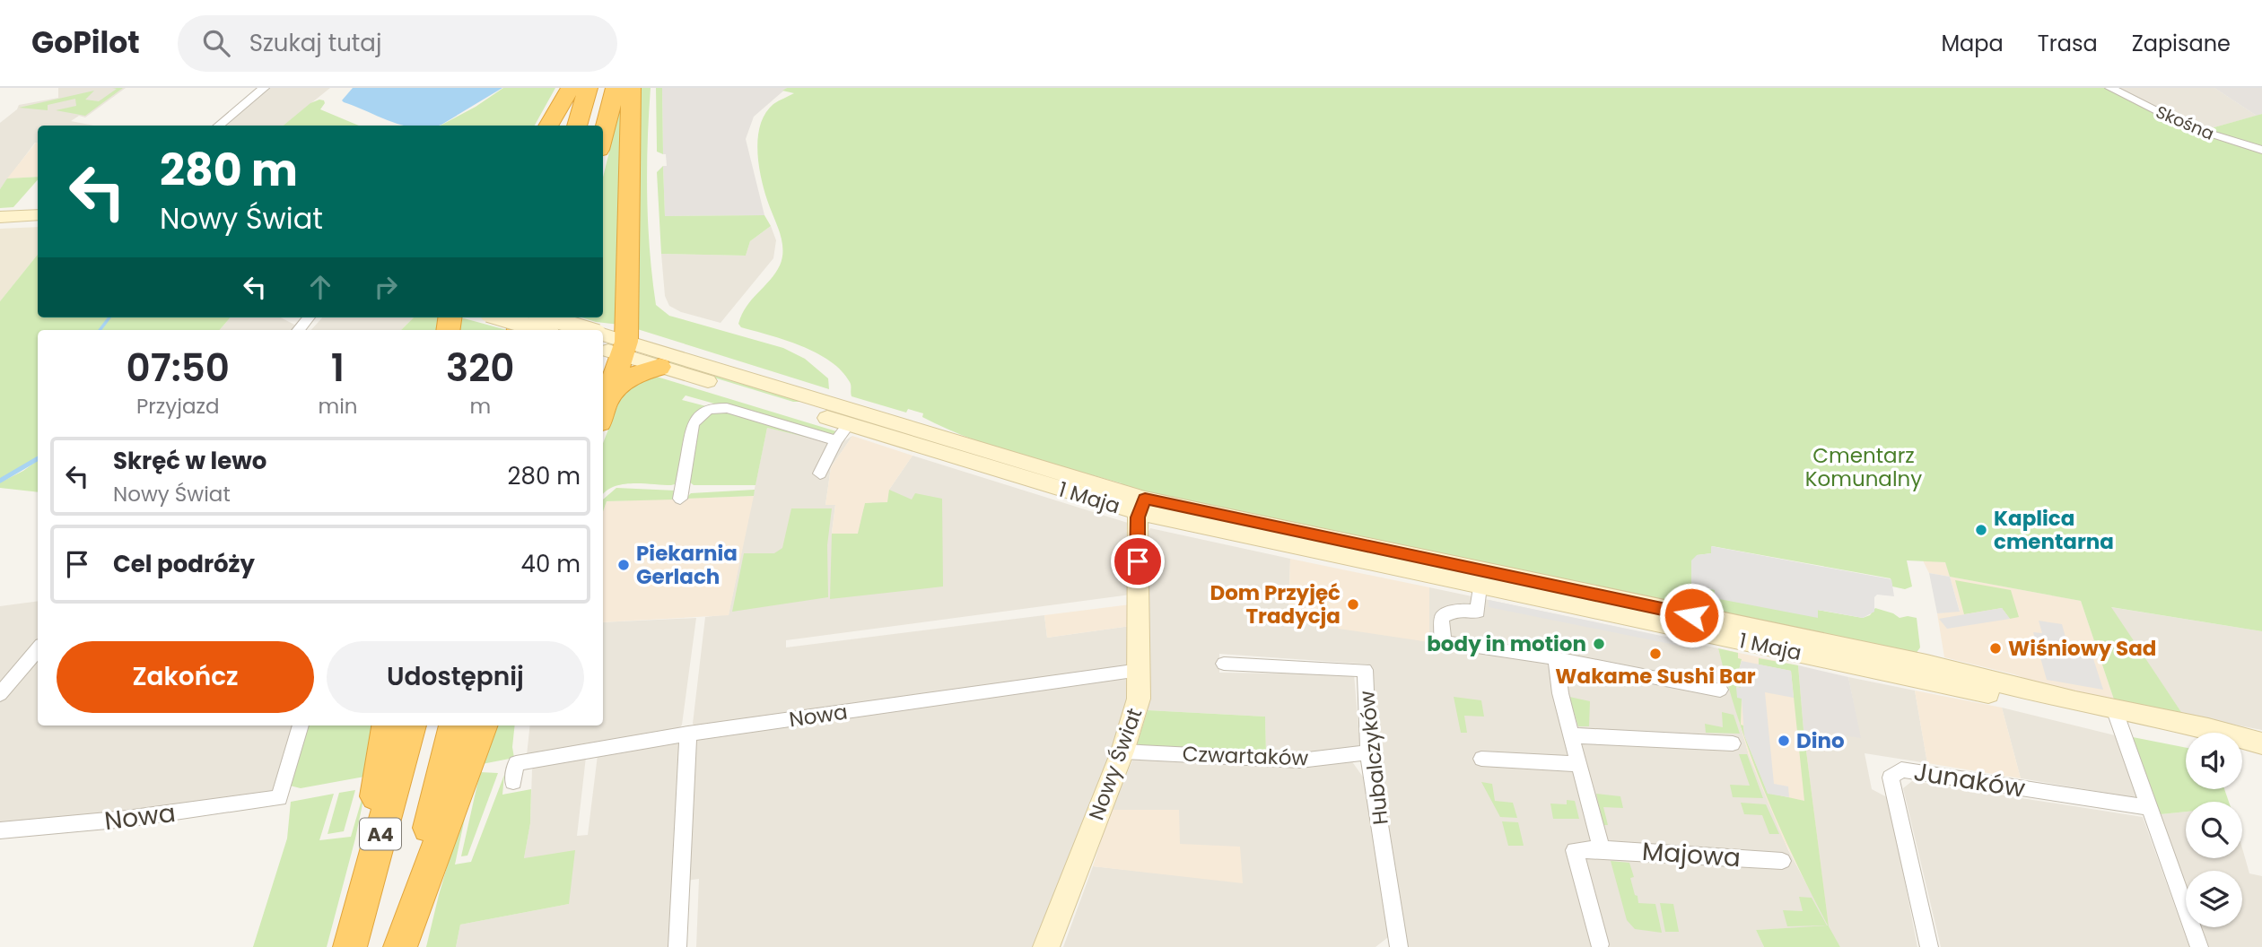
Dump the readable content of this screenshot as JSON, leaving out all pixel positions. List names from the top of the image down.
{
  "streets": {
    "highway": ["A4"],
    "main road": ["1 Maja", "Nowy Świat"],
    "street": [
      "Skośna",
      "Nowa",
      "Czwartaków",
      "Hubalczyków",
      "Junaków",
      "Majowa"
    ]
  },
  "crossings": [
    ["1 Maja", "Nowy Świat"],
    ["Nowa", "Nowy Świat"],
    ["Czwartaków", "Hubalczyków"],
    ["Czwartaków", "Nowy Świat"]
  ],
  "parks": ["Cmentarz Komunalny"],
  "places": [
    "Kaplica cmentarna",
    "Piekarnia Gerlach",
    "Dom Przyjęć Tradycja",
    "body in motion",
    "Wiśniowy Sad",
    "Wakame Sushi Bar",
    "Dino"
  ],
  "page": {
    "header": "GoPilot",
    "search": "Szukaj tutaj",
    "nav": ["Mapa", "Trasa", "Zapisane"],
    "turn": ["280 m", "Nowy Świat"],
    "eta": [
      "07:50",
      "Przyjazd",
      "1",
      "min",
      "320",
      "m"
    ],
    "list": [
      {
        "name": "Skręć w lewo",
        "note": "Nowy Świat",
        "value": "280 m"
      },
      {
        "name": "Cel podróży",
        "value": "40 m"
      }
    ],
    "buttons": ["Zakończ", "Udostępnij"]
  }
}
